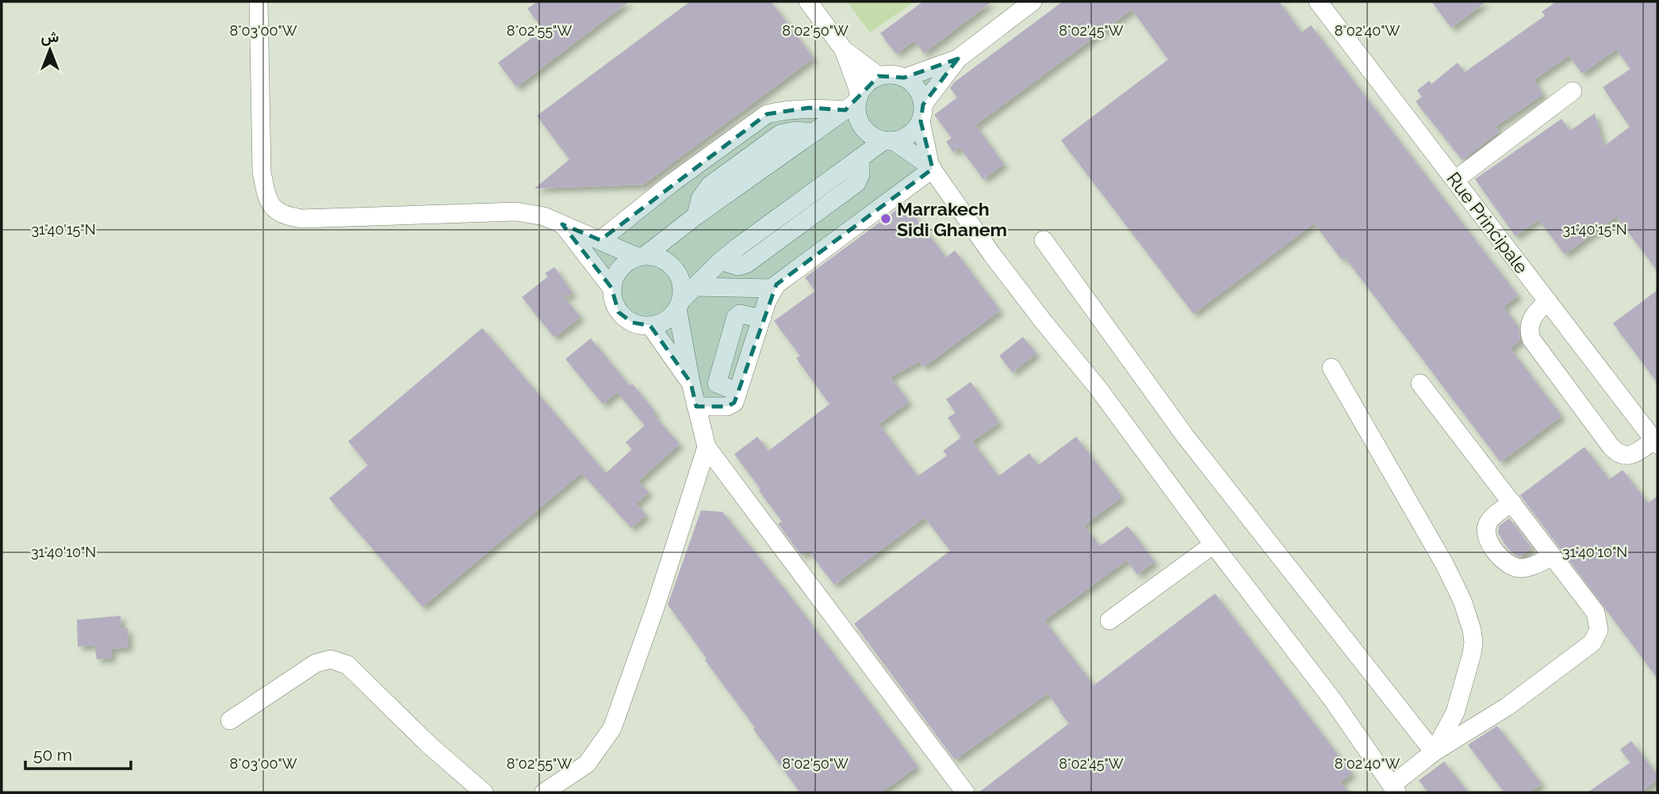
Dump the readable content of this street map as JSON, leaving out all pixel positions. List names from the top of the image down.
{
  "streets": {
    "street": ["Rue Principale"]
  },
  "places": ["Marrakech Sidi Ghanem"],
  "scale_bar": "50 m",
  "north": "top",
  "coordinates": [
    "8°03'00\"W",
    "8°02'55\"W",
    "8°02'50\"W",
    "8°02'45\"W",
    "8°02'40\"W",
    "31°40'15\"N",
    "31°40'10\"N"
  ]
}
